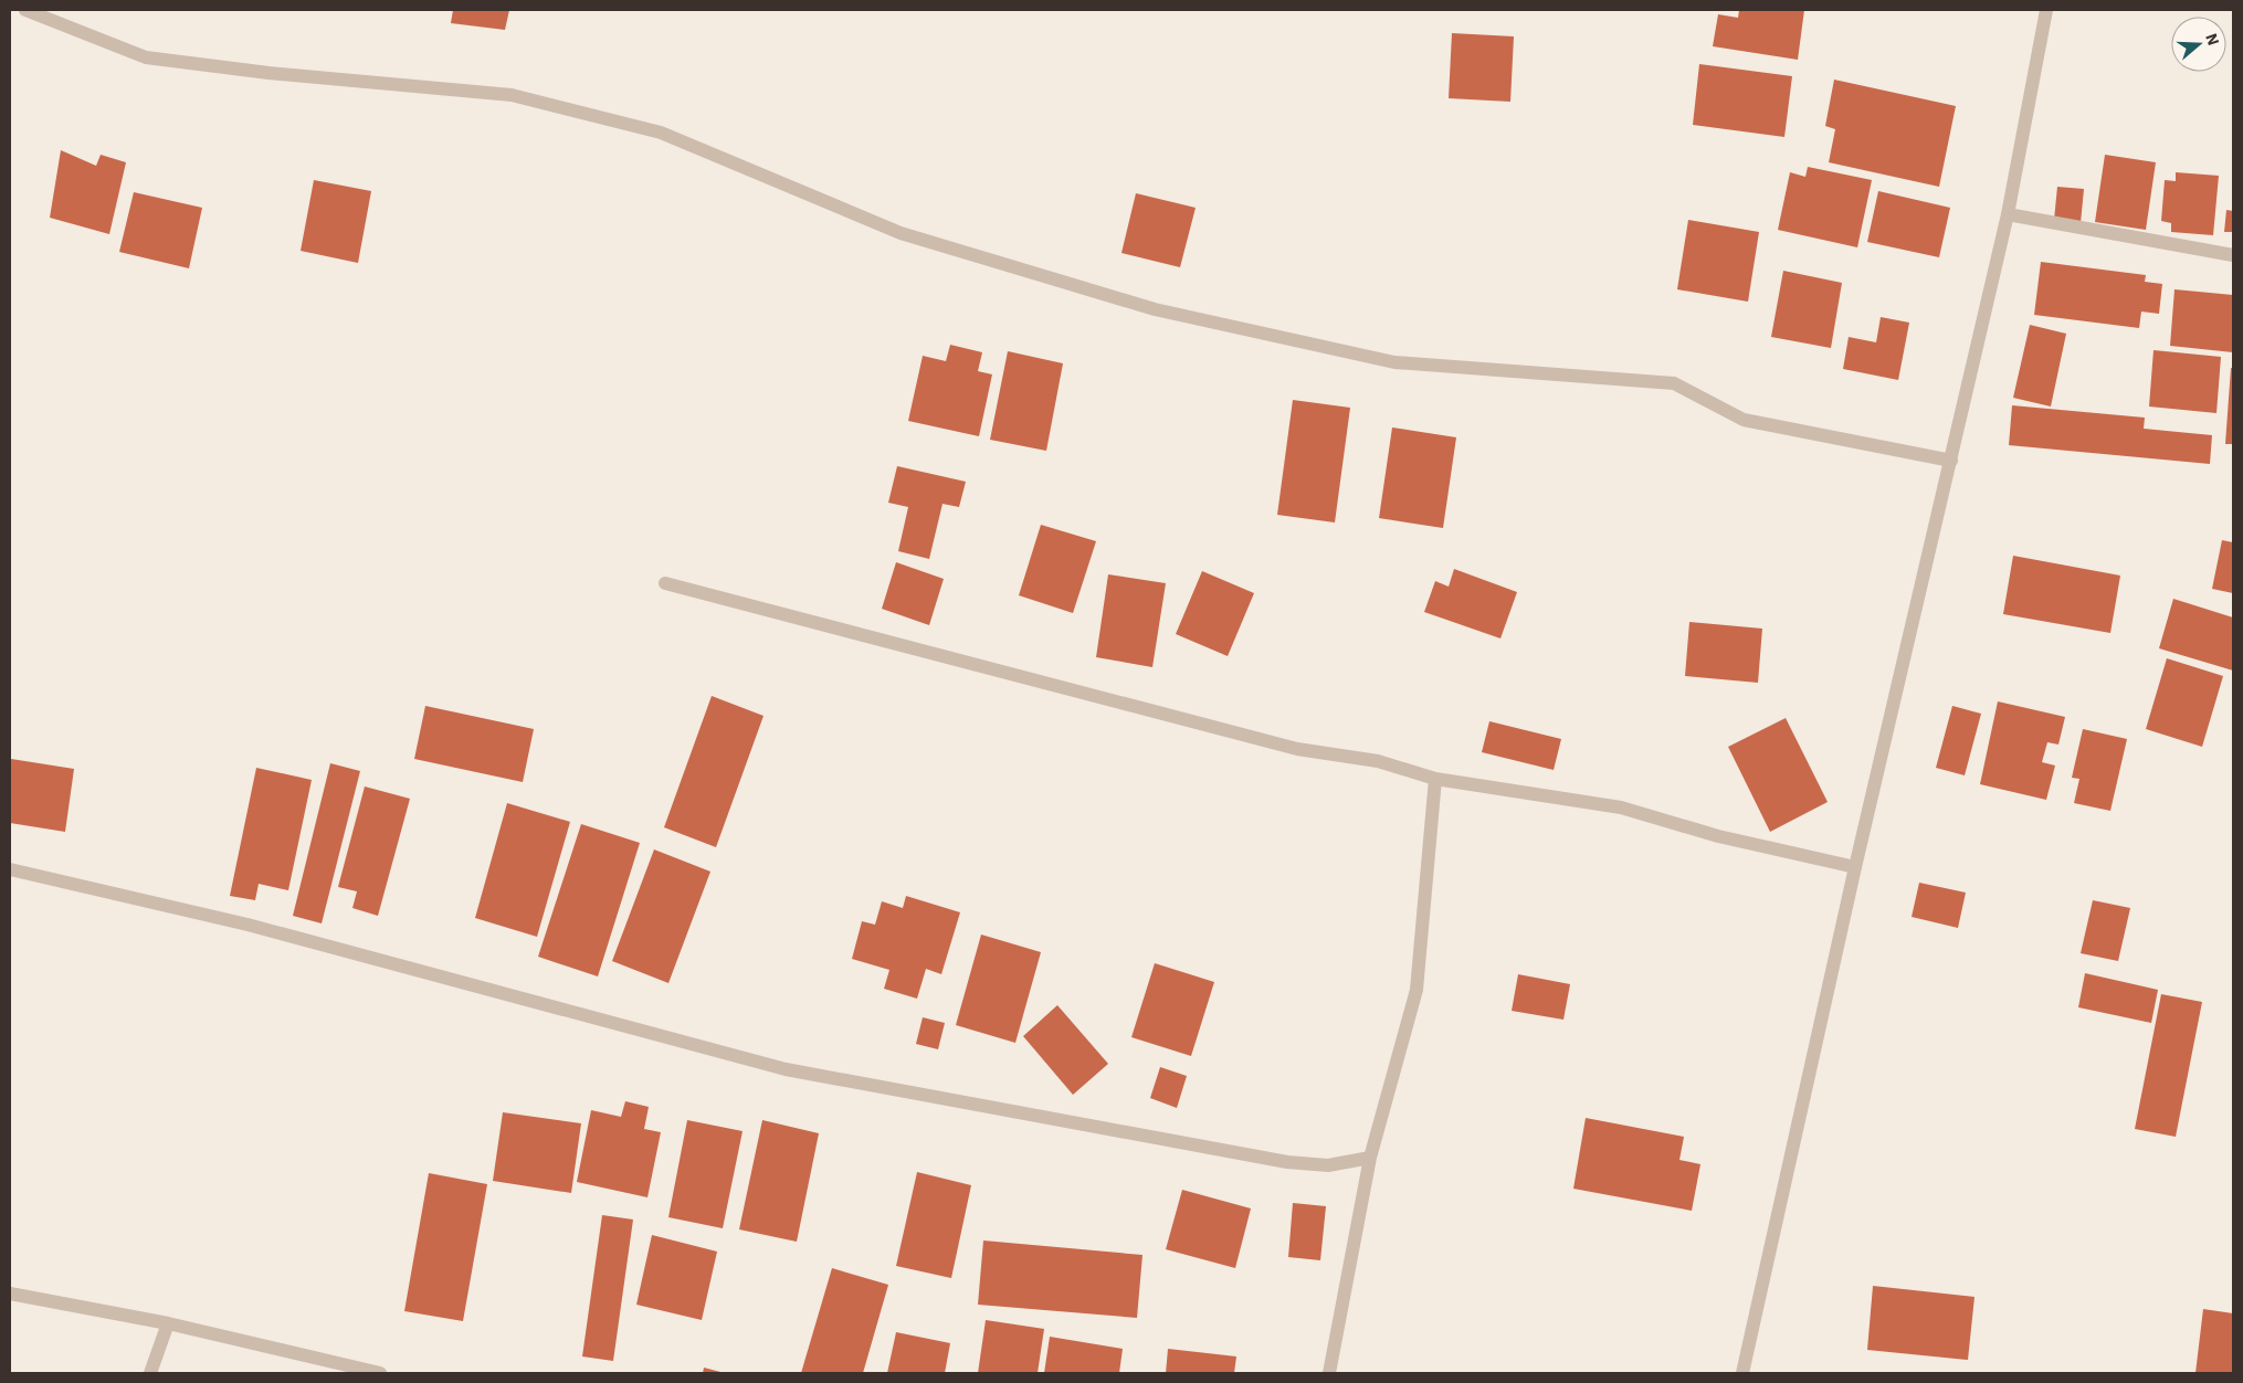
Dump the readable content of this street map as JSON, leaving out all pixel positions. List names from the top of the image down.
{
  "north": "right"
}
